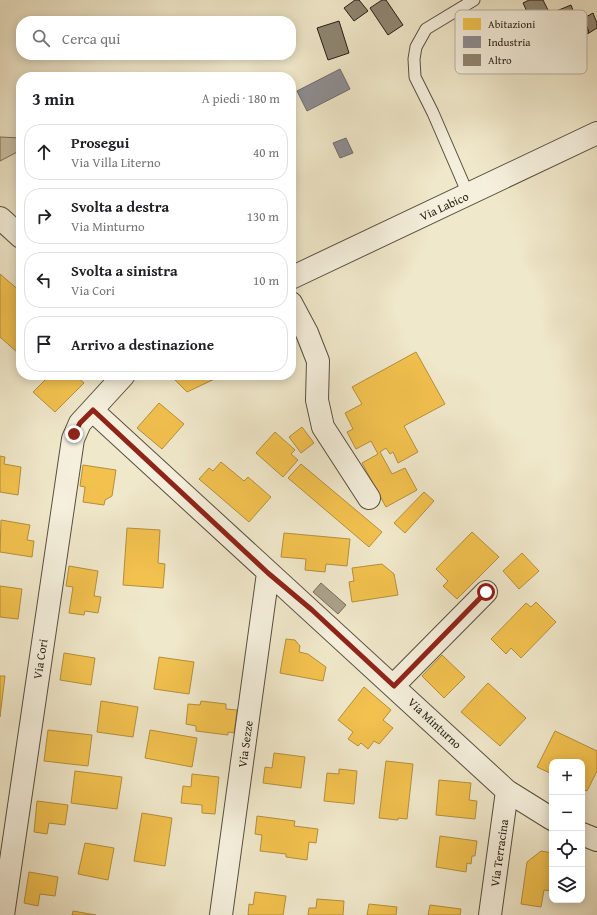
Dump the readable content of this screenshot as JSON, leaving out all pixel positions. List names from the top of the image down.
{
  "streets": {
    "street": [
      "Via Labico",
      "Via Cori",
      "Via Minturno",
      "Via Sezze",
      "Via Terracina"
    ]
  },
  "crossings": [
    ["Via Cori", "Via Minturno"],
    ["Via Minturno", "Via Sezze"],
    ["Via Minturno", "Via Terracina"]
  ],
  "legend": ["Abitazioni", "Industria", "Altro"],
  "page": {
    "search": "Cerca qui",
    "heading": ["3 min", "A piedi · 180 m"],
    "list": [
      ["Prosegui", "Via Villa Literno", "40 m"],
      ["Svolta a destra", "Via Minturno", "130 m"],
      ["Svolta a sinistra", "Via Cori", "10 m"],
      "Arrivo a destinazione"
    ],
    "map_buttons": ["+", "−"]
  }
}
